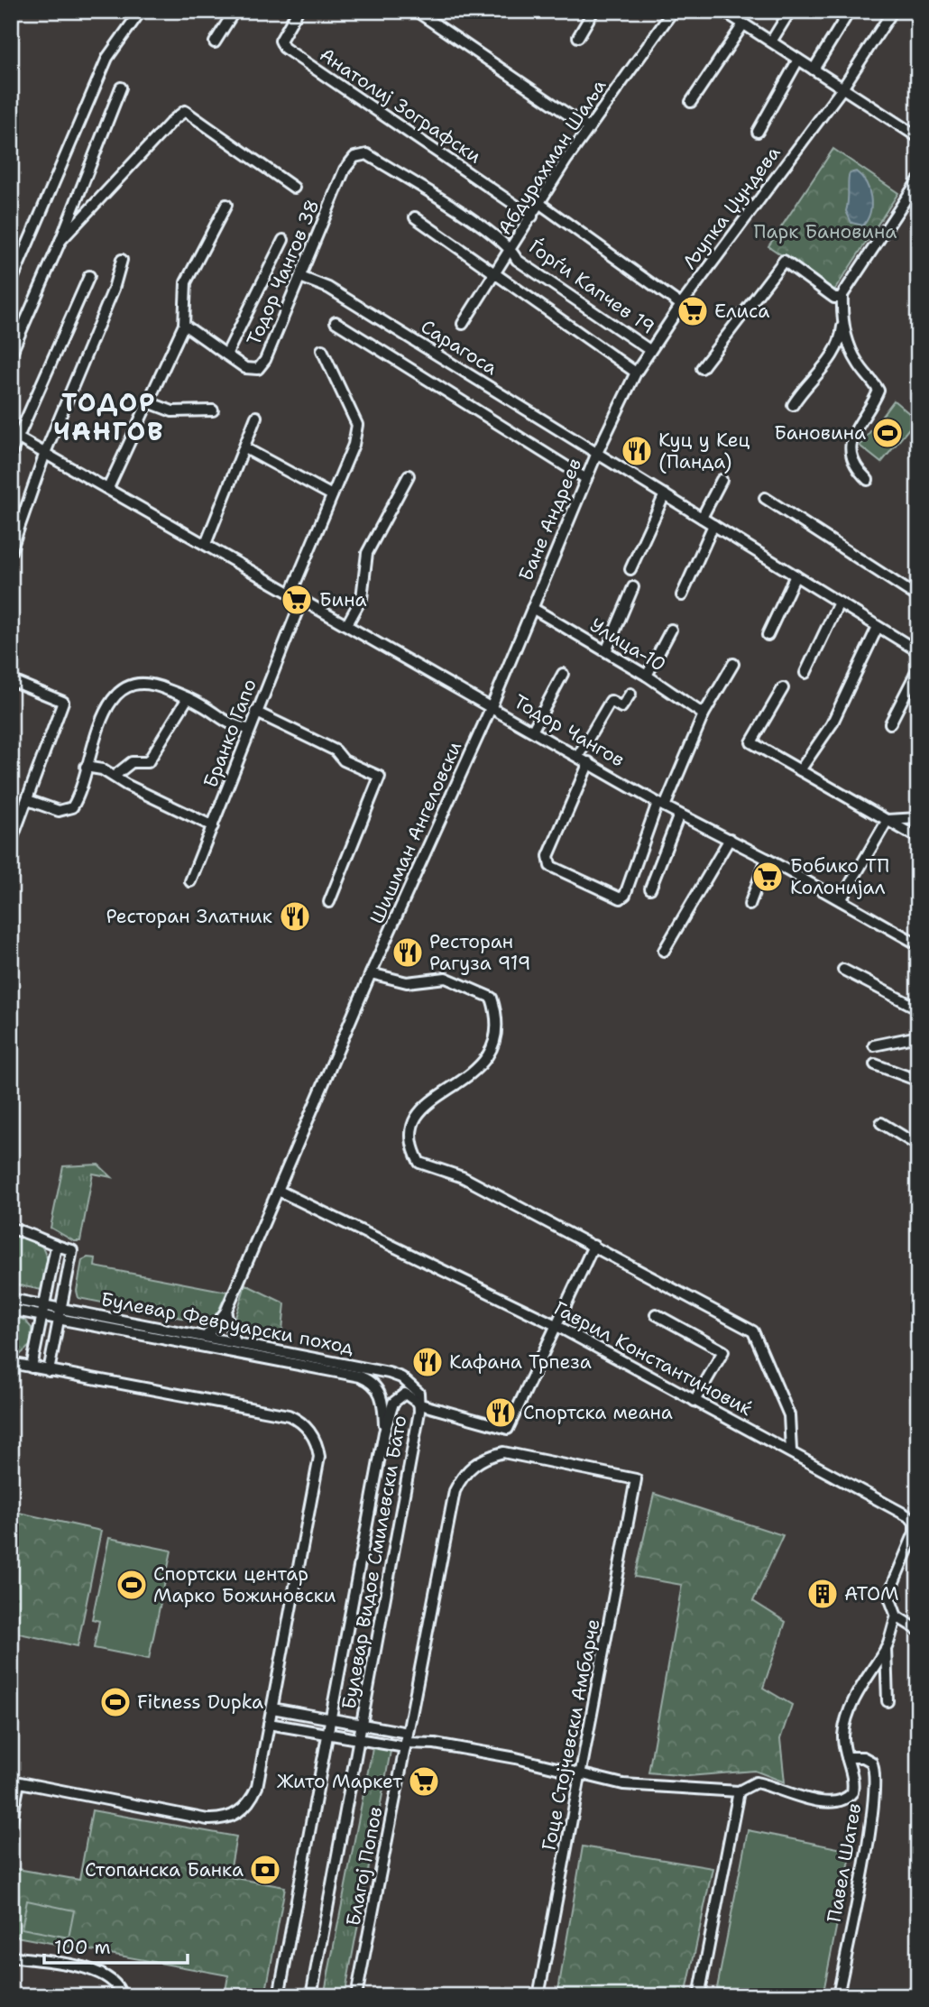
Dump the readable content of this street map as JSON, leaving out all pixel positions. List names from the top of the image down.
{
  "streets": {
    "street": [
      "Анатолиј Зографски",
      "Абдурахман Шаља",
      "Љупка Џундева",
      "Тодор Чангов 38",
      "Ѓорѓи Капчев 19",
      "Сарагоса",
      "Бане Андреев",
      "Улица-10",
      "Тодор Чангов",
      "Бранко Гапо",
      "Шишман Ангеловски",
      "Булевар Февруарски поход",
      "Гаврил Константиновиќ",
      "Булевар Видое Смилевски Бато",
      "Гоце Стојчевски Амбарче",
      "Павел Шатев",
      "Благој Попов"
    ]
  },
  "crossings": [
    ["Анатолиј Зографски", "Абдурахман Шаља"],
    ["Абдурахман Шаља", "Ѓорѓи Капчев 19"],
    ["Љупка Џундева", "Ѓорѓи Капчев 19"],
    ["Љупка Џундева", "Бане Андреев"],
    ["Тодор Чангов 38", "Ѓорѓи Капчев 19"],
    ["Тодор Чангов 38", "Сарагоса"],
    ["Ѓорѓи Капчев 19", "Бане Андреев"],
    ["Сарагоса", "Бане Андреев"],
    ["Бане Андреев", "Улица-10"],
    ["Бане Андреев", "Тодор Чангов"],
    ["Бане Андреев", "Шишман Ангеловски"],
    ["Тодор Чангов", "Бранко Гапо"],
    ["Тодор Чангов", "Шишман Ангеловски"],
    ["Булевар Февруарски поход", "Булевар Видое Смилевски Бато"],
    ["Гоце Стојчевски Амбарче", "Благој Попов"]
  ],
  "districts": ["ТОДОР ЧАНГОВ"],
  "parks": ["Парк Бановина"],
  "places": {
    "supermarket": [
      "Елиса",
      "Бина",
      "Бобико ТП Колонијал",
      "Жито Маркет"
    ],
    "sports": ["Бановина", "Спортски центар Марко Божиновски", "Fitness Dupka"],
    "restaurant": [
      "Куц у Кец (Панда)",
      "Ресторан Златник",
      "Ресторан Рагуза 919",
      "Кафана Трпеза",
      "Спортска меана"
    ],
    "building": ["АТОМ"],
    "bank": ["Стопанска Банка"]
  },
  "scale_bar": "100 m"
}
